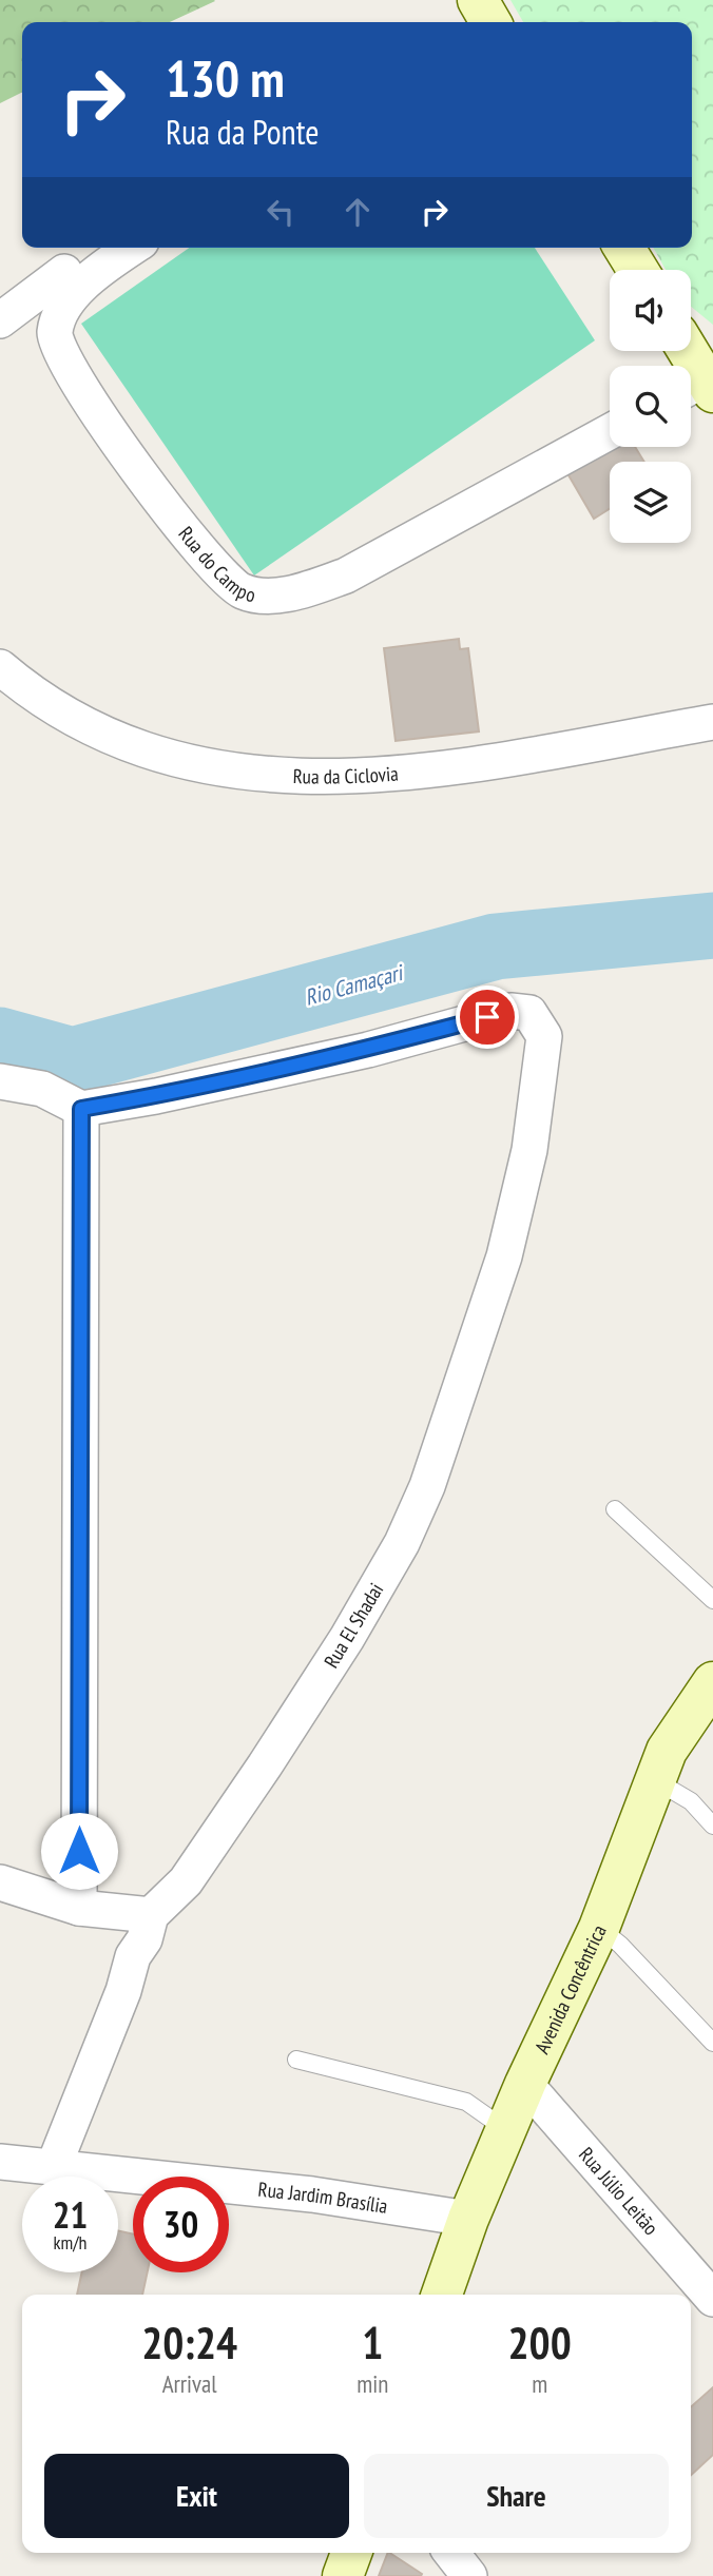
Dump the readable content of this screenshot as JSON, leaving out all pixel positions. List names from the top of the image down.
{
  "streets": {
    "street": [
      "Rua do Campo",
      "Rua da Ciclovia",
      "Rua El Shadai",
      "Avenida Concêntrica",
      "Rua Júlio Leitão",
      "Rua Jardim Brasília"
    ]
  },
  "crossings": [
    ["Rua El Shadai", "Rua Jardim Brasília"],
    ["Avenida Concêntrica", "Rua Júlio Leitão"],
    ["Avenida Concêntrica", "Rua Jardim Brasília"]
  ],
  "water": ["Rio Camaçari"],
  "page": {
    "turn": ["130 m", "Rua da Ponte"],
    "speed": "21 km/h",
    "limit": "30",
    "eta": [
      "20:24",
      "Arrival",
      "1",
      "min",
      "200",
      "m"
    ],
    "buttons": ["Exit", "Share"]
  }
}
